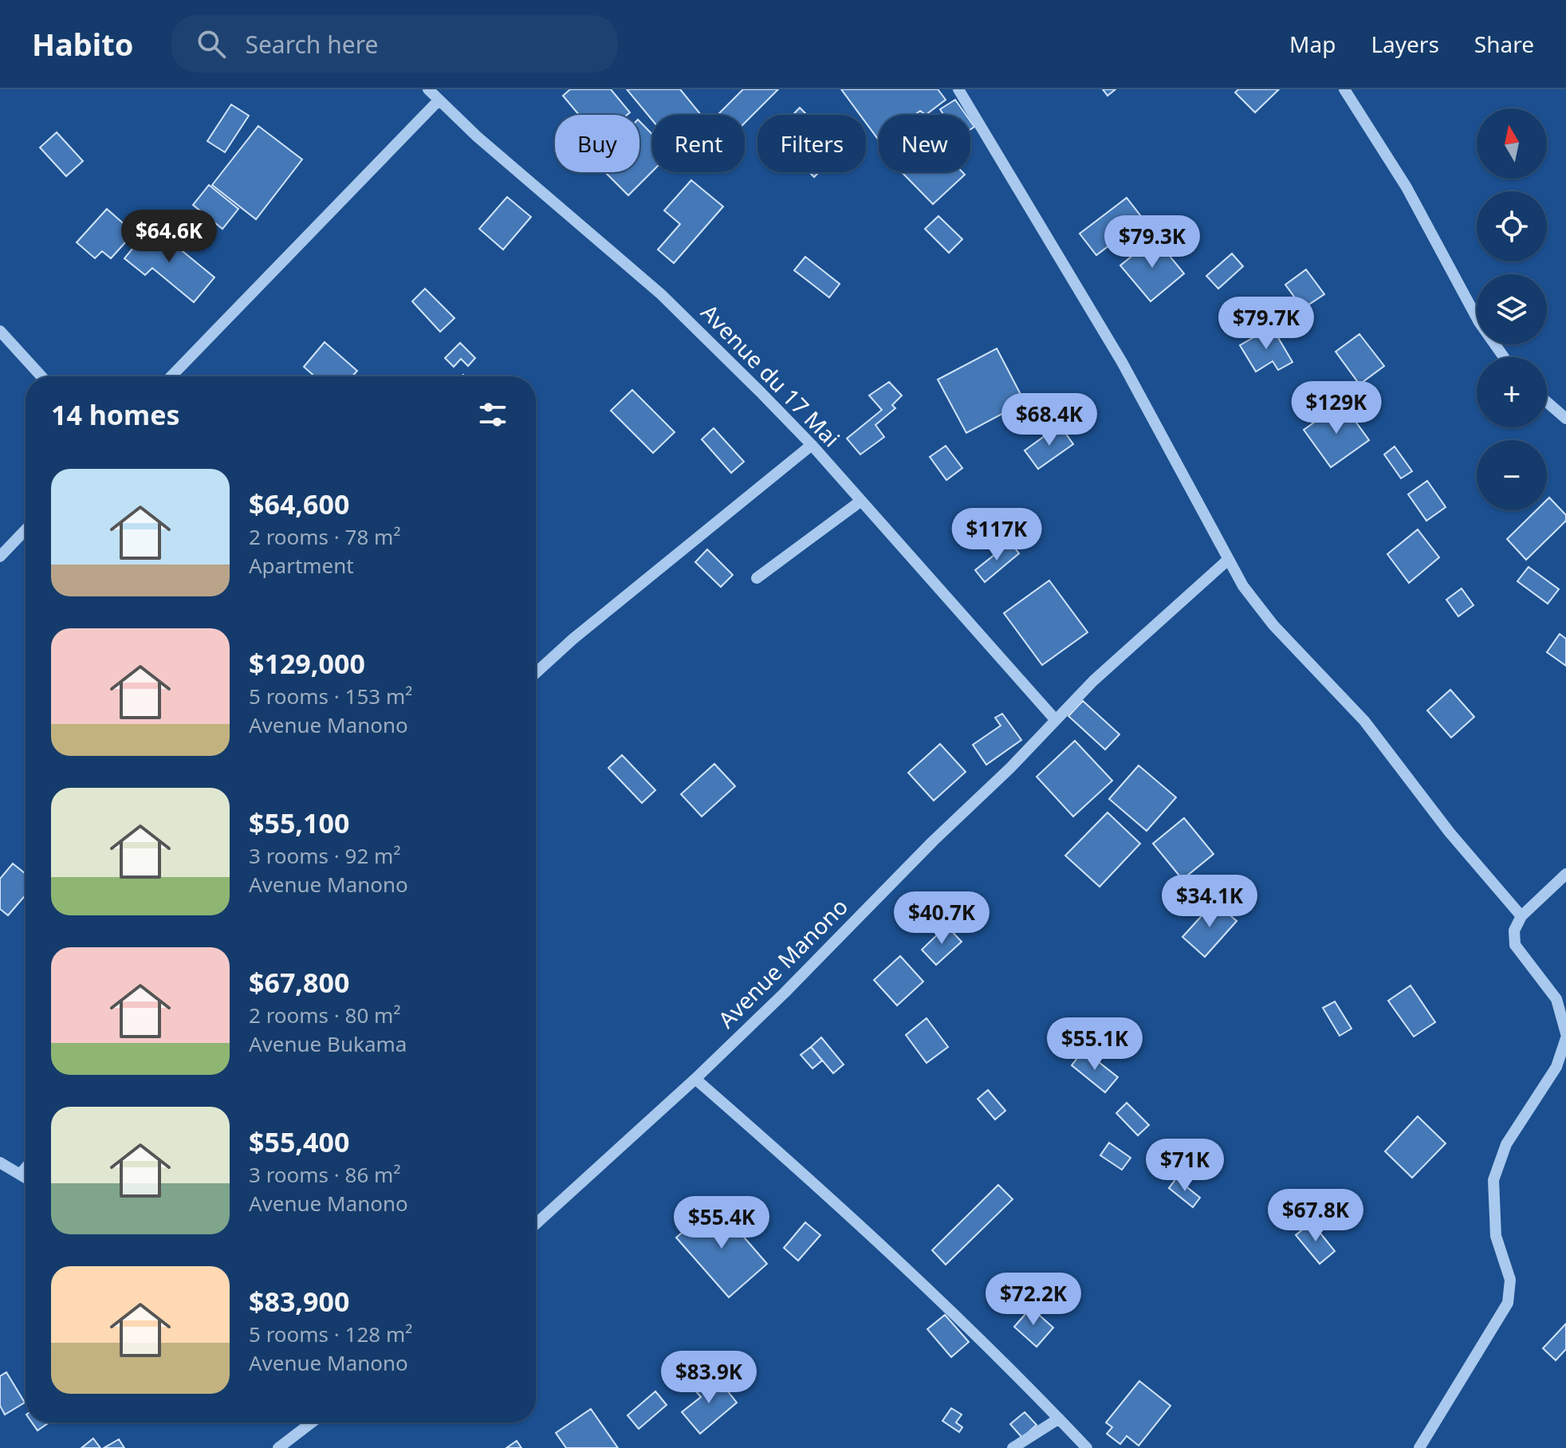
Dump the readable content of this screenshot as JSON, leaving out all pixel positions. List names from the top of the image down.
{
  "streets": {
    "street": ["Avenue du 17 Mai", "Avenue Manono"]
  },
  "crossings": [
    ["Avenue du 17 Mai", "Avenue Manono"]
  ],
  "north": "top",
  "page": {
    "header": "Habito",
    "search": "Search here",
    "nav": ["Map", "Layers", "Share"],
    "map_buttons": ["+", "−"],
    "chip": [
      "Buy",
      "Rent",
      "Filters",
      "New"
    ],
    "price": [
      "$64.6K",
      "$79.3K",
      "$79.7K",
      "$129K",
      "$68.4K",
      "$117K",
      "$34.1K",
      "$40.7K",
      "$55.1K",
      "$71K",
      "$67.8K",
      "$55.4K",
      "$72.2K",
      "$83.9K"
    ],
    "heading": "14 homes",
    "list": [
      {
        "name": "$64,600",
        "note": "2 rooms · 78 m² · Apartment"
      },
      {
        "name": "$129,000",
        "note": "5 rooms · 153 m² · Avenue Manono"
      },
      {
        "name": "$55,100",
        "note": "3 rooms · 92 m² · Avenue Manono"
      },
      {
        "name": "$67,800",
        "note": "2 rooms · 80 m² · Avenue Bukama"
      },
      {
        "name": "$55,400",
        "note": "3 rooms · 86 m² · Avenue Manono"
      },
      {
        "name": "$83,900",
        "note": "5 rooms · 128 m² · Avenue Manono"
      }
    ]
  }
}
